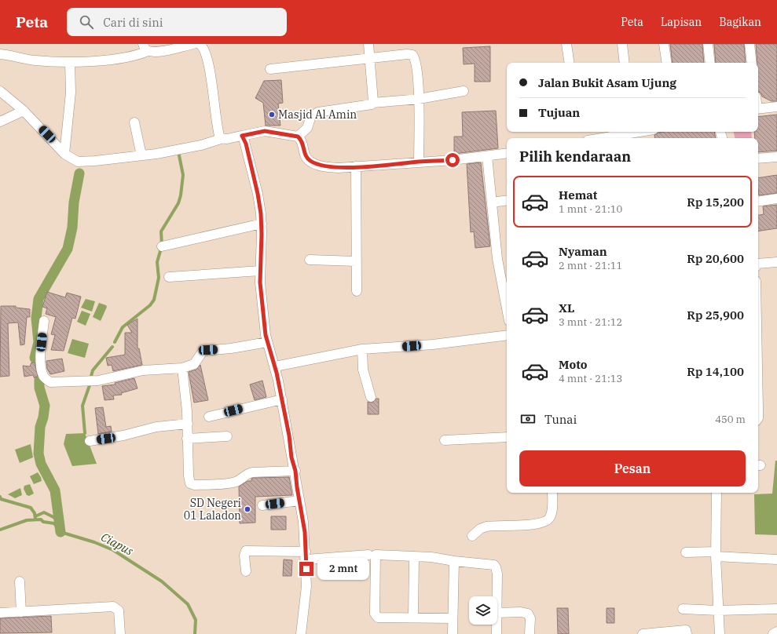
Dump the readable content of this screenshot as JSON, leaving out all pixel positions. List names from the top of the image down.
{
  "water": ["Ciapus"],
  "places": ["Masjid Al Amin", "SD Negeri 01 Laladon"],
  "page": {
    "header": "Peta",
    "search": "Cari di sini",
    "nav": ["Peta", "Lapisan", "Bagikan"],
    "banner": ["Jalan Bukit Asam Ujung", "Tujuan"],
    "heading": "Pilih kendaraan",
    "list": [
      {
        "name": "Hemat",
        "note": "1 mnt · 21:10",
        "value": "Rp 15,200"
      },
      {
        "name": "Nyaman",
        "note": "2 mnt · 21:11",
        "value": "Rp 20,600"
      },
      {
        "name": "XL",
        "note": "3 mnt · 21:12",
        "value": "Rp 25,900"
      },
      {
        "name": "Moto",
        "note": "4 mnt · 21:13",
        "value": "Rp 14,100"
      }
    ],
    "pay": ["Tunai", "450 m"],
    "buttons": "Pesan",
    "bubble": "2 mnt"
  }
}
